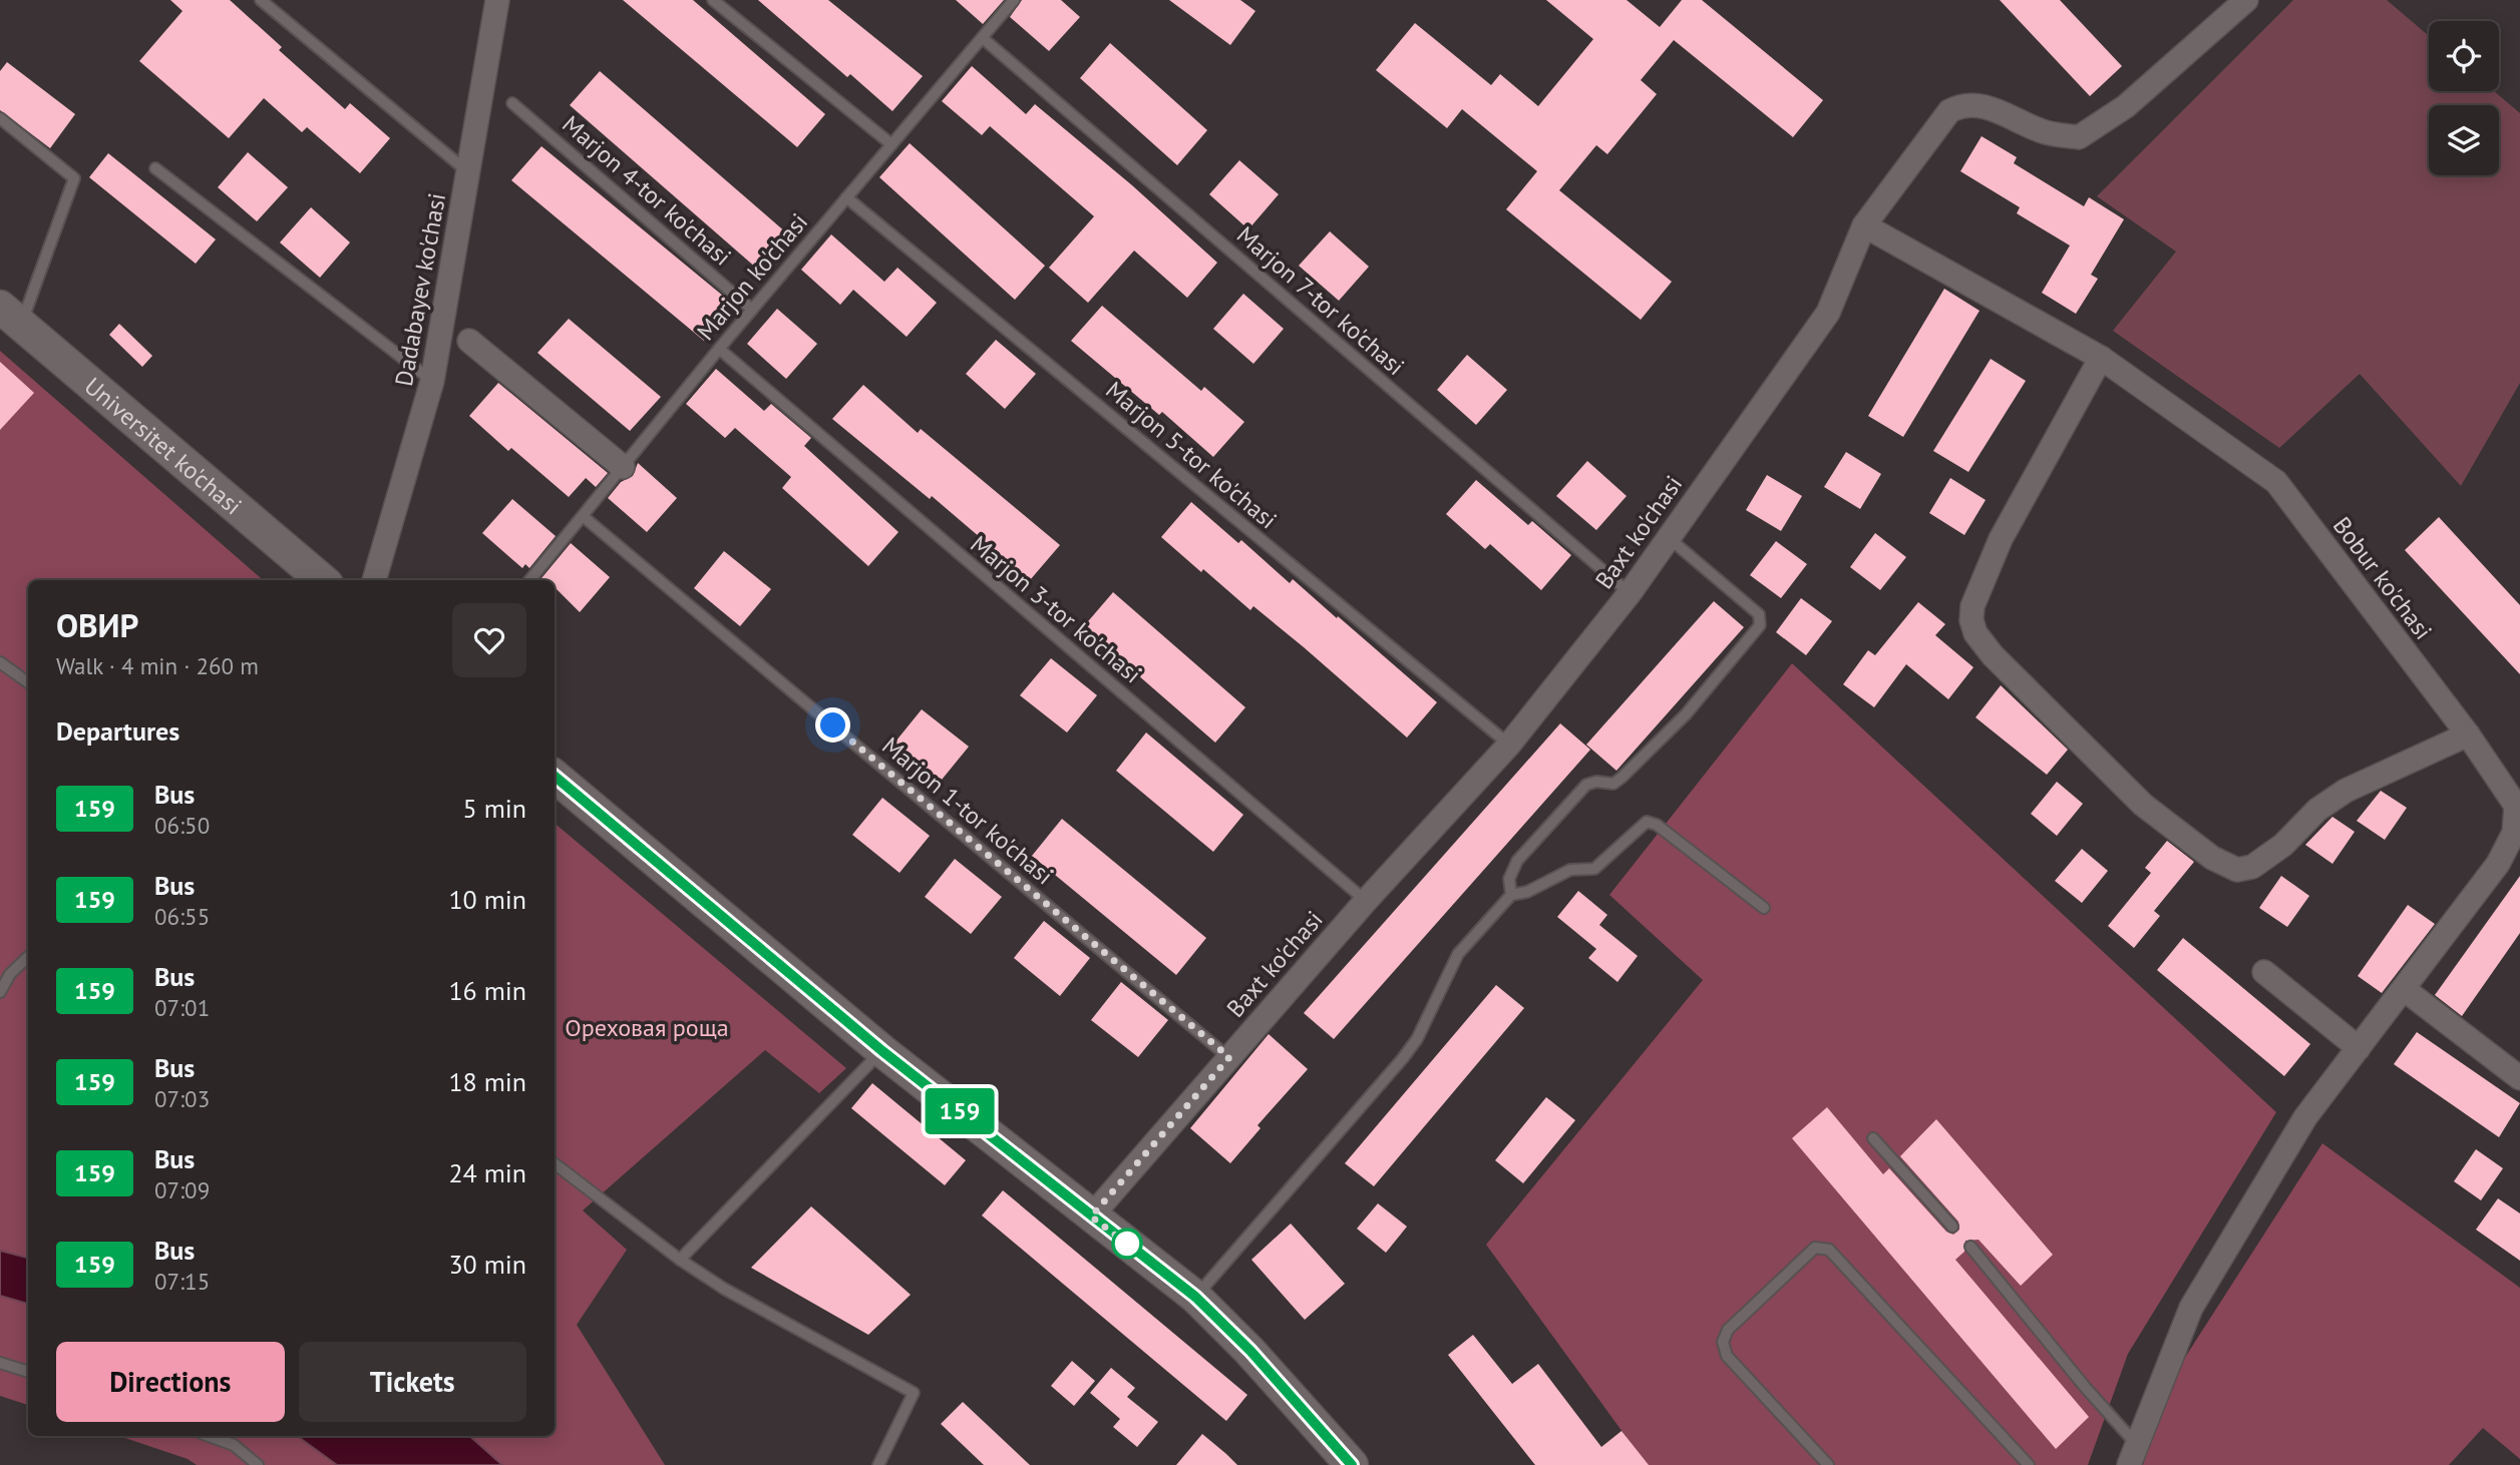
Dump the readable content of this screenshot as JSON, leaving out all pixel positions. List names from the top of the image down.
{
  "streets": {
    "main road": ["Universitet ko'chasi"],
    "street": ["Dadabayev ko'chasi", "Baxt ko'chasi", "Bobur ko'chasi"],
    "lane": [
      "Marjon 4-tor ko'chasi",
      "Marjon ko'chasi",
      "Marjon 7-tor ko'chasi",
      "Marjon 5-tor ko'chasi",
      "Marjon 3-tor ko'chasi",
      "Marjon 1-tor ko'chasi"
    ]
  },
  "crossings": [
    ["Marjon 4-tor ko'chasi", "Marjon ko'chasi"],
    ["Marjon ko'chasi", "Marjon 7-tor ko'chasi"],
    ["Marjon ko'chasi", "Marjon 5-tor ko'chasi"],
    ["Marjon ko'chasi", "Marjon 3-tor ko'chasi"],
    ["Marjon ko'chasi", "Marjon 1-tor ko'chasi"],
    ["Marjon 7-tor ko'chasi", "Baxt ko'chasi"],
    ["Marjon 5-tor ko'chasi", "Baxt ko'chasi"],
    ["Baxt ko'chasi", "Bobur ko'chasi"],
    ["Baxt ko'chasi", "Marjon 3-tor ko'chasi"],
    ["Baxt ko'chasi", "Marjon 1-tor ko'chasi"]
  ],
  "parks": ["Ореховая роща"],
  "lines": ["bus line 159"],
  "page": {
    "on_map": "159",
    "heading": [
      ["ОВИР", "Walk · 4 min · 260 m"],
      "Departures"
    ],
    "list": [
      {
        "mark": "159",
        "name": "Bus",
        "note": "06:50",
        "value": "5 min"
      },
      {
        "mark": "159",
        "name": "Bus",
        "note": "06:55",
        "value": "10 min"
      },
      {
        "mark": "159",
        "name": "Bus",
        "note": "07:01",
        "value": "16 min"
      },
      {
        "mark": "159",
        "name": "Bus",
        "note": "07:03",
        "value": "18 min"
      },
      {
        "mark": "159",
        "name": "Bus",
        "note": "07:09",
        "value": "24 min"
      },
      {
        "mark": "159",
        "name": "Bus",
        "note": "07:15",
        "value": "30 min"
      }
    ],
    "buttons": ["Directions", "Tickets"]
  }
}
